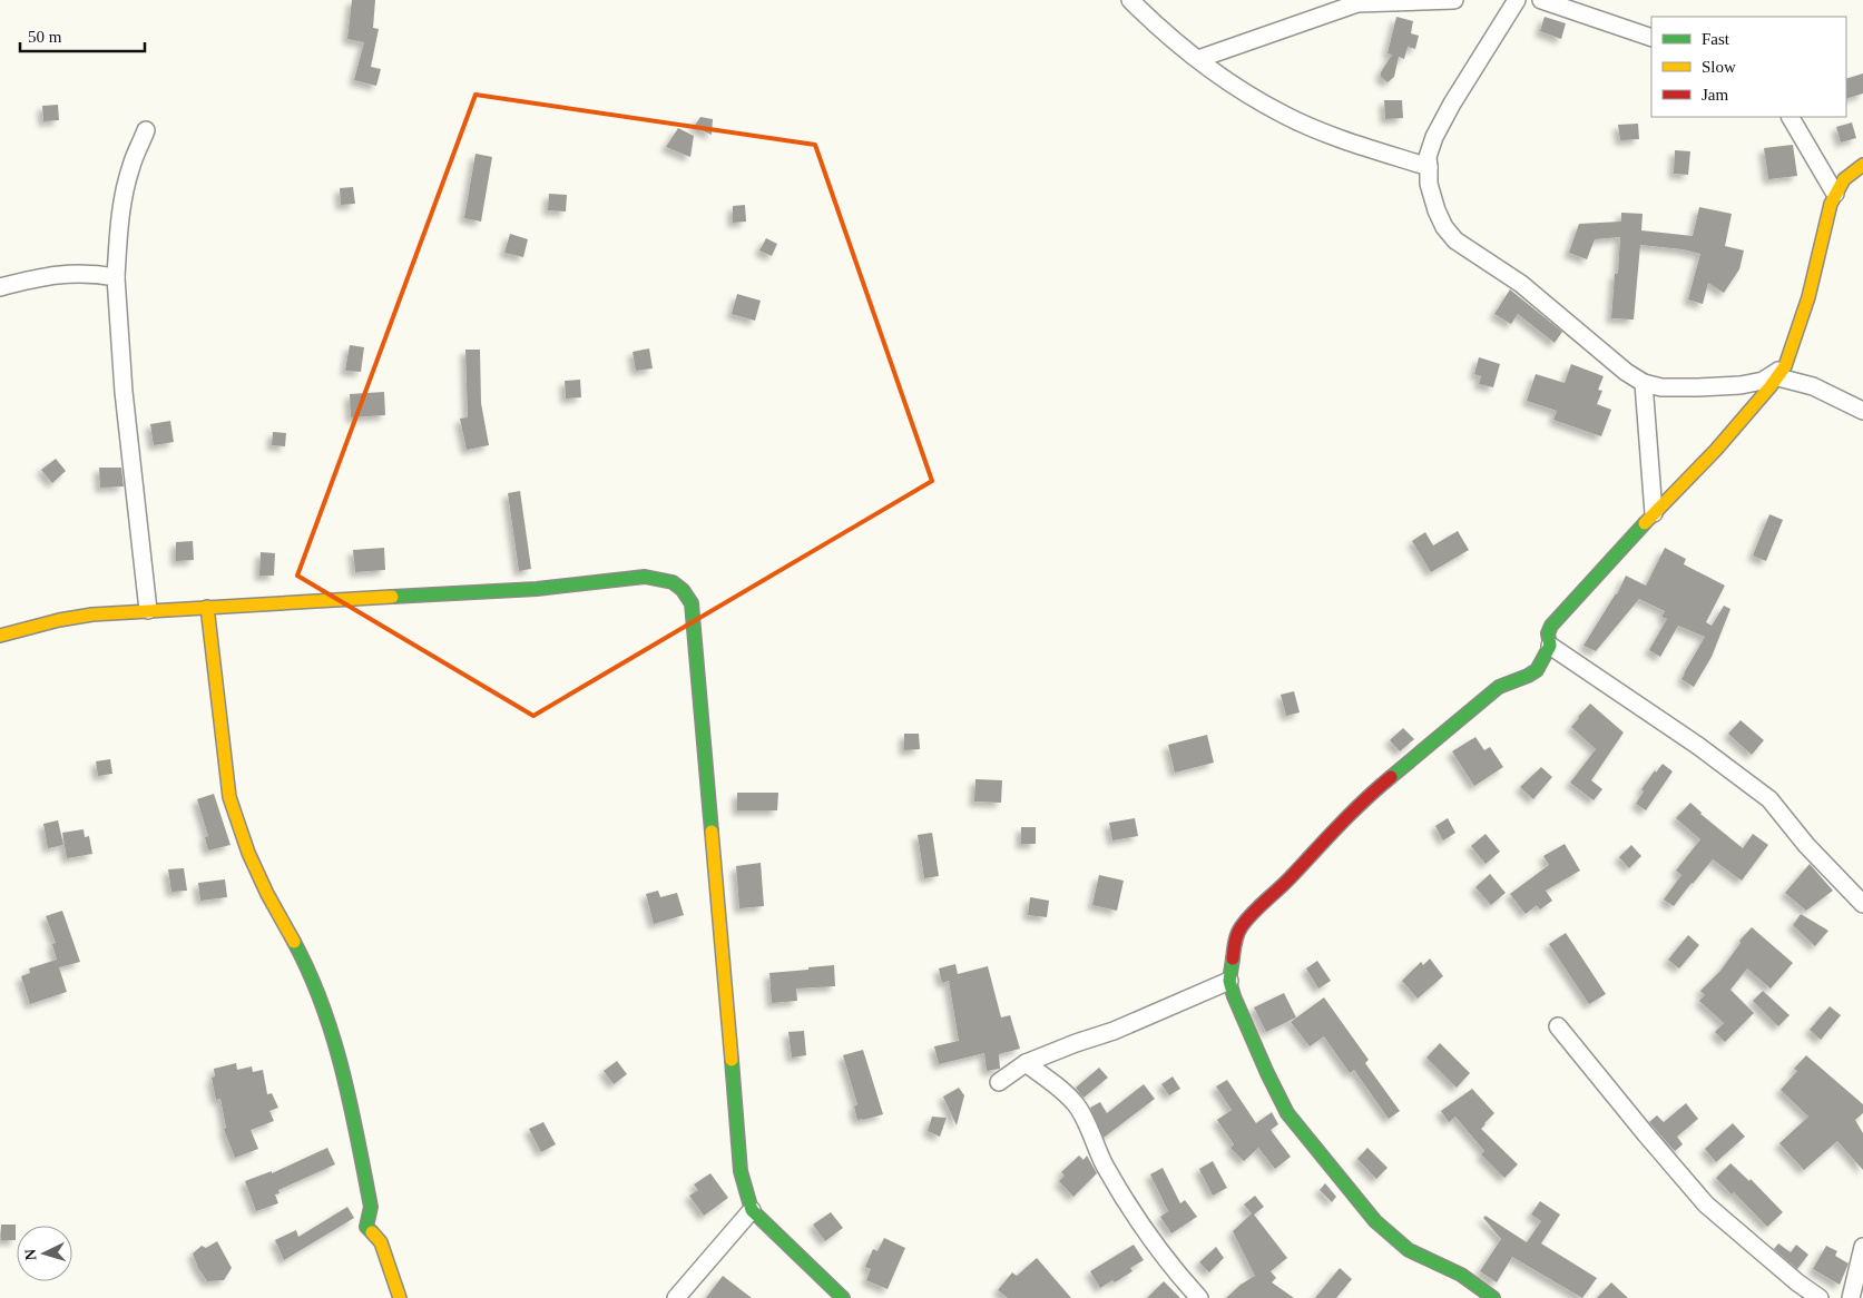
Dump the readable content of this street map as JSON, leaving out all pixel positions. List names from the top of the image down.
{
  "legend": ["Fast", "Slow", "Jam"],
  "scale_bar": "50 m",
  "north": "left"
}
